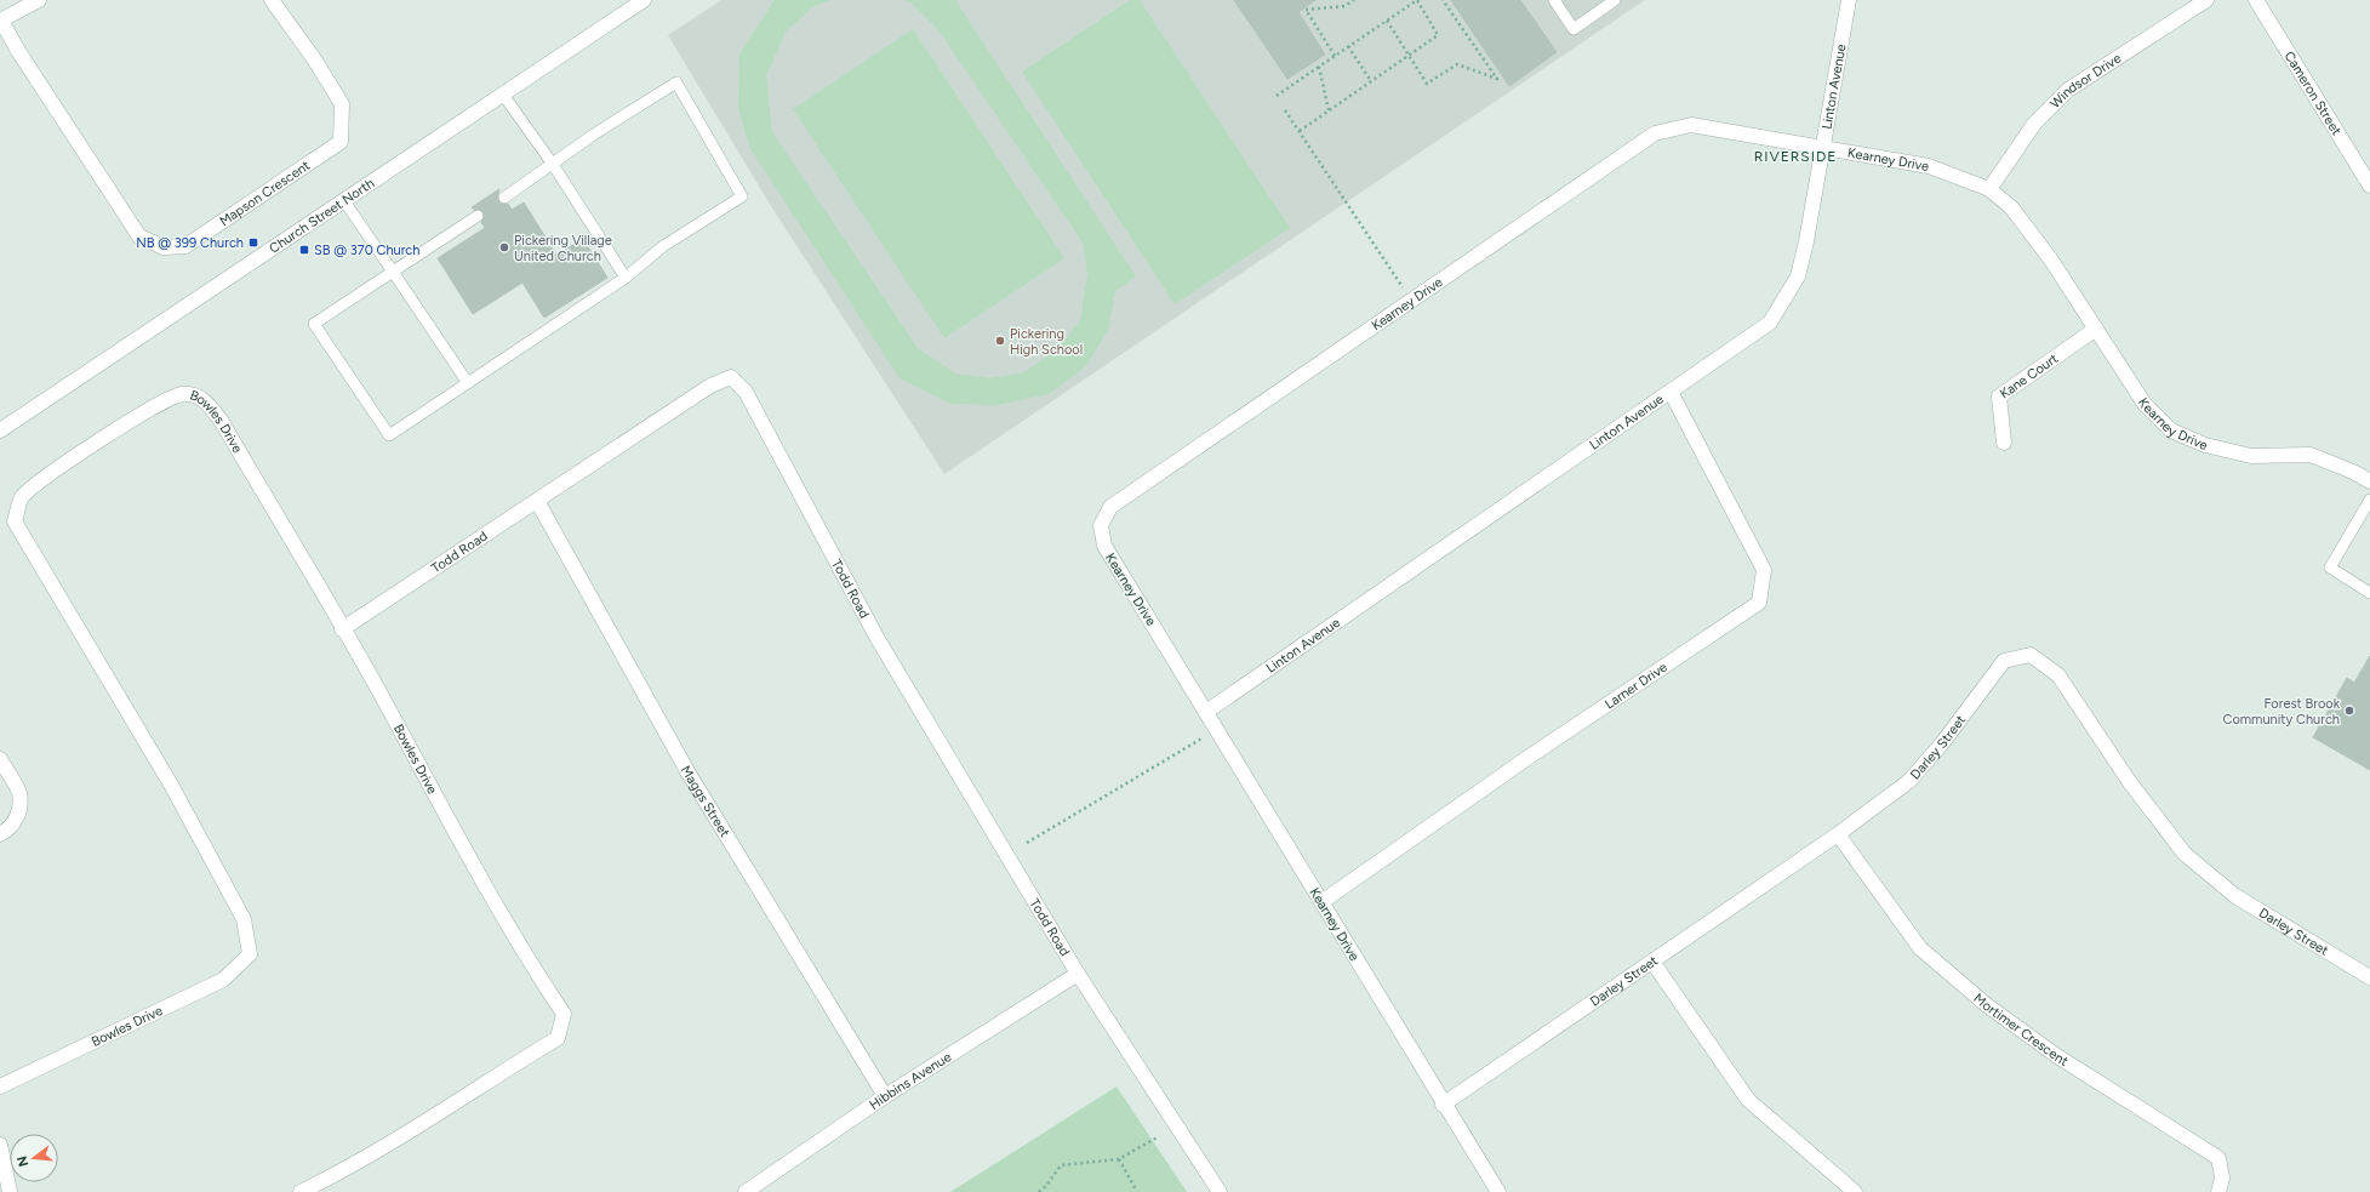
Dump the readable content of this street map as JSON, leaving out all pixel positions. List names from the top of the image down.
{
  "streets": {
    "street": [
      "Windsor Drive",
      "Linton Avenue",
      "Cameron Street",
      "Kearney Drive",
      "Mapson Crescent",
      "Church Street North",
      "Kane Court",
      "Bowles Drive",
      "Todd Road",
      "Larner Drive",
      "Darley Street",
      "Maggs Street",
      "Mortimer Crescent",
      "Hibbins Avenue"
    ]
  },
  "crossings": [
    ["Windsor Drive", "Kearney Drive"],
    ["Linton Avenue", "Kearney Drive"],
    ["Linton Avenue", "Larner Drive"],
    ["Kearney Drive", "Kane Court"],
    ["Kearney Drive", "Larner Drive"],
    ["Kearney Drive", "Darley Street"],
    ["Bowles Drive", "Todd Road"],
    ["Todd Road", "Maggs Street"],
    ["Todd Road", "Hibbins Avenue"],
    ["Darley Street", "Mortimer Crescent"],
    ["Maggs Street", "Hibbins Avenue"]
  ],
  "districts": ["RIVERSIDE"],
  "places": {
    "transit": ["NB @ 399 Church", "SB @ 370 Church"],
    "other": ["Pickering Village United Church", "Pickering High School", "Forest Brook Community Church"]
  },
  "north": "left"
}
